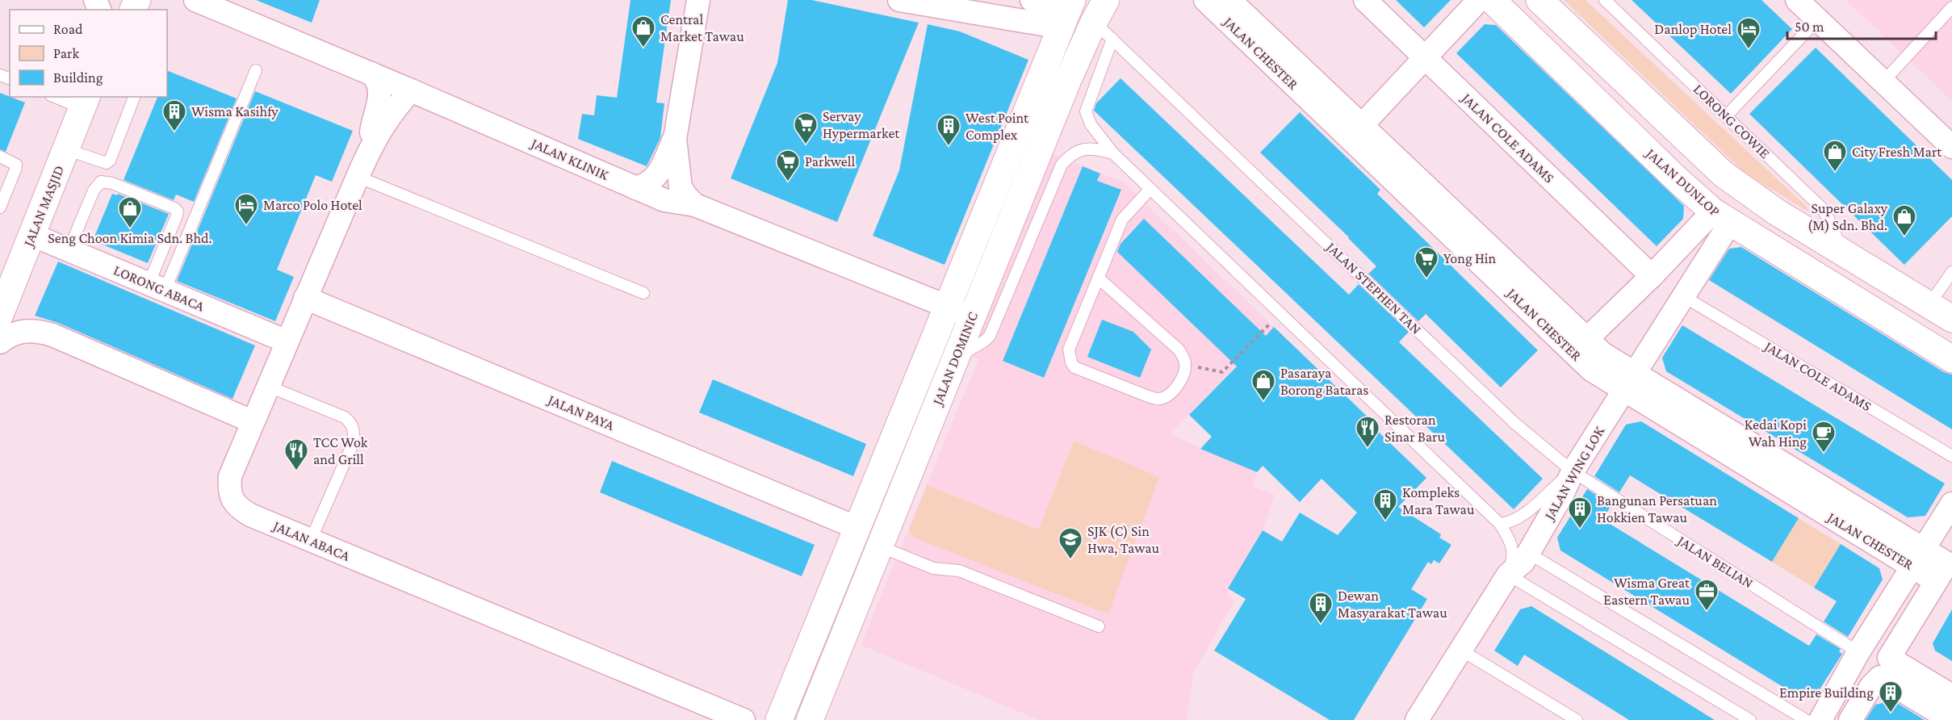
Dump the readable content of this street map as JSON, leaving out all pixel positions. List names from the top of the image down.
{
  "streets": {
    "street": [
      "JALAN CHESTER",
      "JALAN COLE ADAMS",
      "JALAN KLINIK",
      "JALAN DUNLOP",
      "JALAN MASJID",
      "LORONG ABACA",
      "JALAN DOMINIC",
      "JALAN PAYA",
      "JALAN WING LOK",
      "JALAN ABACA"
    ],
    "lane": ["LORONG COWIE", "JALAN STEPHEN TAN", "JALAN BELIAN"]
  },
  "crossings": [
    ["JALAN CHESTER", "JALAN WING LOK"],
    ["JALAN COLE ADAMS", "JALAN WING LOK"],
    ["JALAN KLINIK", "JALAN DOMINIC"],
    ["JALAN DUNLOP", "JALAN WING LOK"],
    ["JALAN MASJID", "LORONG ABACA"],
    ["LORONG ABACA", "JALAN ABACA"],
    ["JALAN STEPHEN TAN", "JALAN DOMINIC"],
    ["JALAN STEPHEN TAN", "JALAN WING LOK"],
    ["JALAN STEPHEN TAN", "JALAN BELIAN"],
    ["JALAN DOMINIC", "JALAN PAYA"],
    ["JALAN PAYA", "JALAN ABACA"],
    ["JALAN WING LOK", "JALAN BELIAN"]
  ],
  "places": {
    "shop": [
      "Central Market Tawau",
      "City Fresh Mart",
      "Seng Choon Kimia Sdn. Bhd.",
      "Super Galaxy (M) Sdn. Bhd.",
      "Pasaraya Borong Bataras"
    ],
    "hotel": ["Danlop Hotel", "Marco Polo Hotel"],
    "building": [
      "Wisma Kasihfy",
      "West Point Complex",
      "Kompleks Mara Tawau",
      "Bangunan Persatuan Hokkien Tawau",
      "Dewan Masyarakat Tawau",
      "Empire Building"
    ],
    "supermarket": ["Servay Hypermarket", "Parkwell", "Yong Hin"],
    "restaurant": ["Restoran Sinar Baru", "TCC Wok and Grill"],
    "cafe": ["Kedai Kopi Wah Hing"],
    "school or university": ["SJK (C) Sin Hwa, Tawau"],
    "office": ["Wisma Great Eastern Tawau"]
  },
  "legend": ["Road", "Park", "Building"],
  "scale_bar": "50 m"
}
